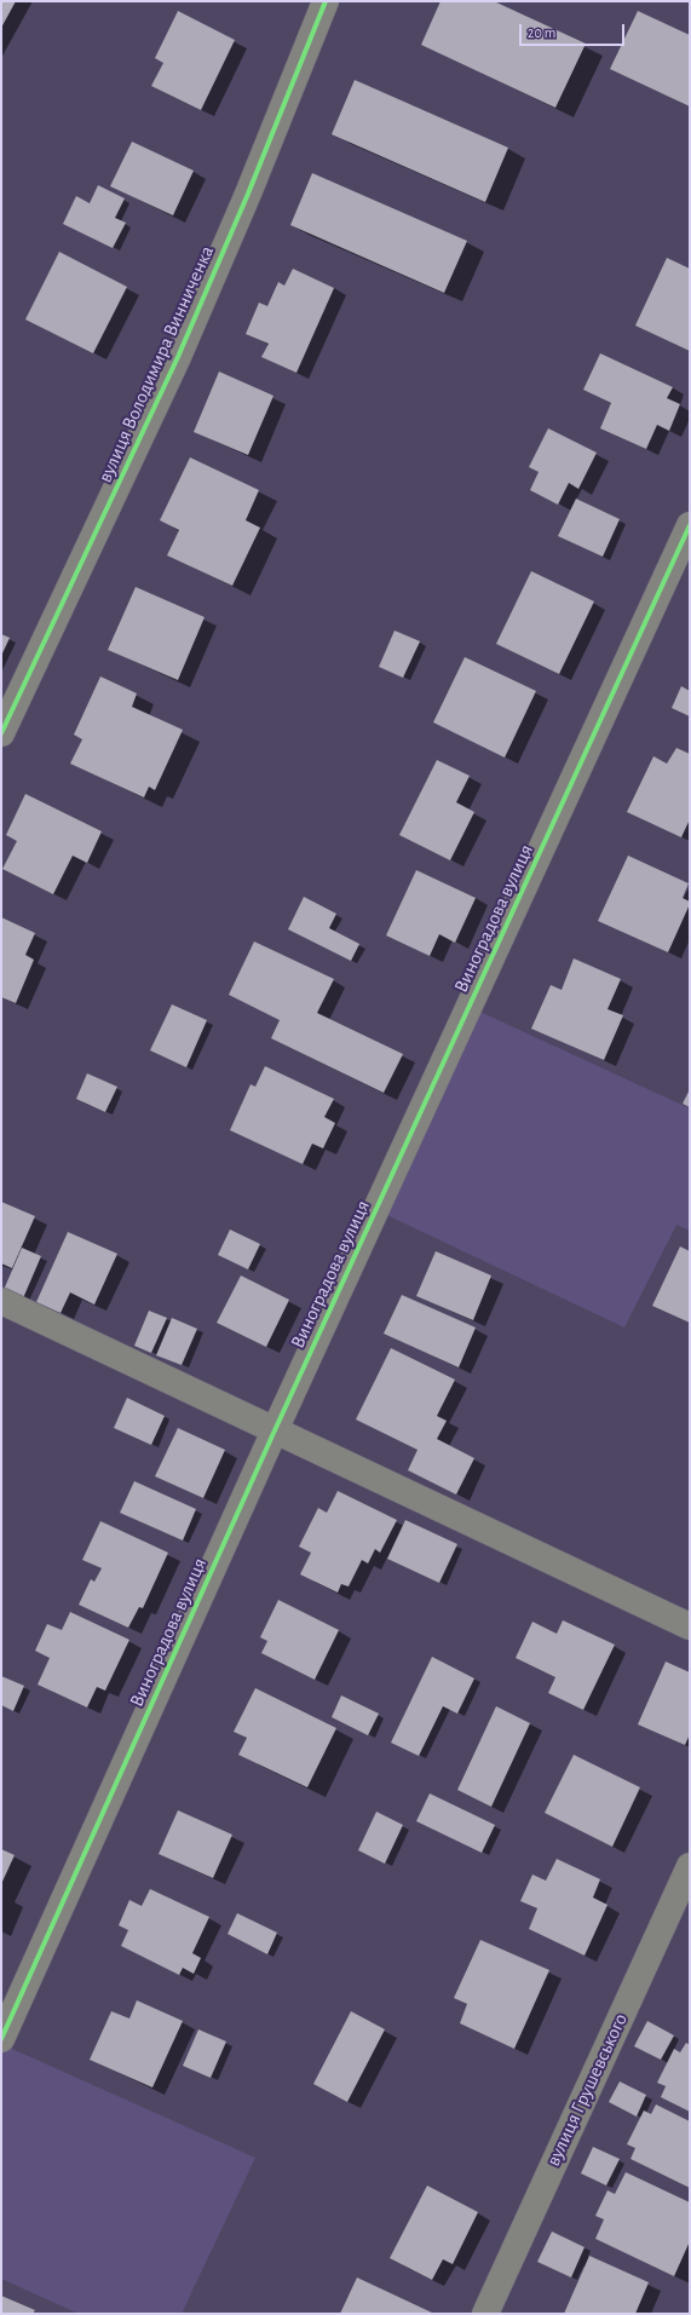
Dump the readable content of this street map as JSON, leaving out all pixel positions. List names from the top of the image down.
{
  "streets": {
    "street": ["вулиця Володимира Винниченка", "Виноградова вулиця", "вулиця Грушевського"]
  },
  "scale_bar": "20 m"
}
